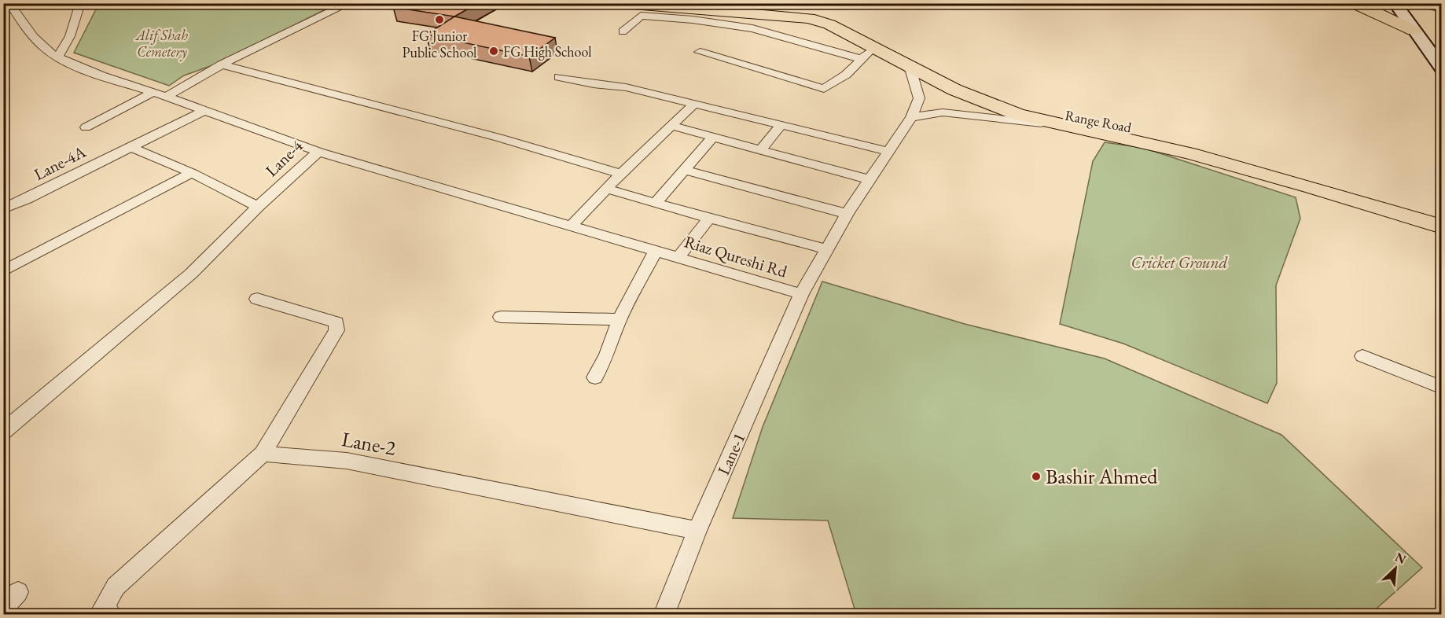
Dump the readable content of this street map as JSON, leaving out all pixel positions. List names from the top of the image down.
{
  "streets": {
    "main road": ["Range Road"],
    "street": [
      "Lane-4",
      "Lane-4A",
      "Riaz Qureshi Rd",
      "Lane-2",
      "Lane-1"
    ]
  },
  "crossings": [
    ["Lane-4", "Lane-4A"],
    ["Lane-4", "Riaz Qureshi Rd"],
    ["Riaz Qureshi Rd", "Lane-1"],
    ["Lane-2", "Lane-1"]
  ],
  "parks": ["Alif Shah Cemetery", "Cricket Ground"],
  "places": ["FG Junior Public School", "FG High School", "Bashir Ahmed"],
  "north": "top right"
}
